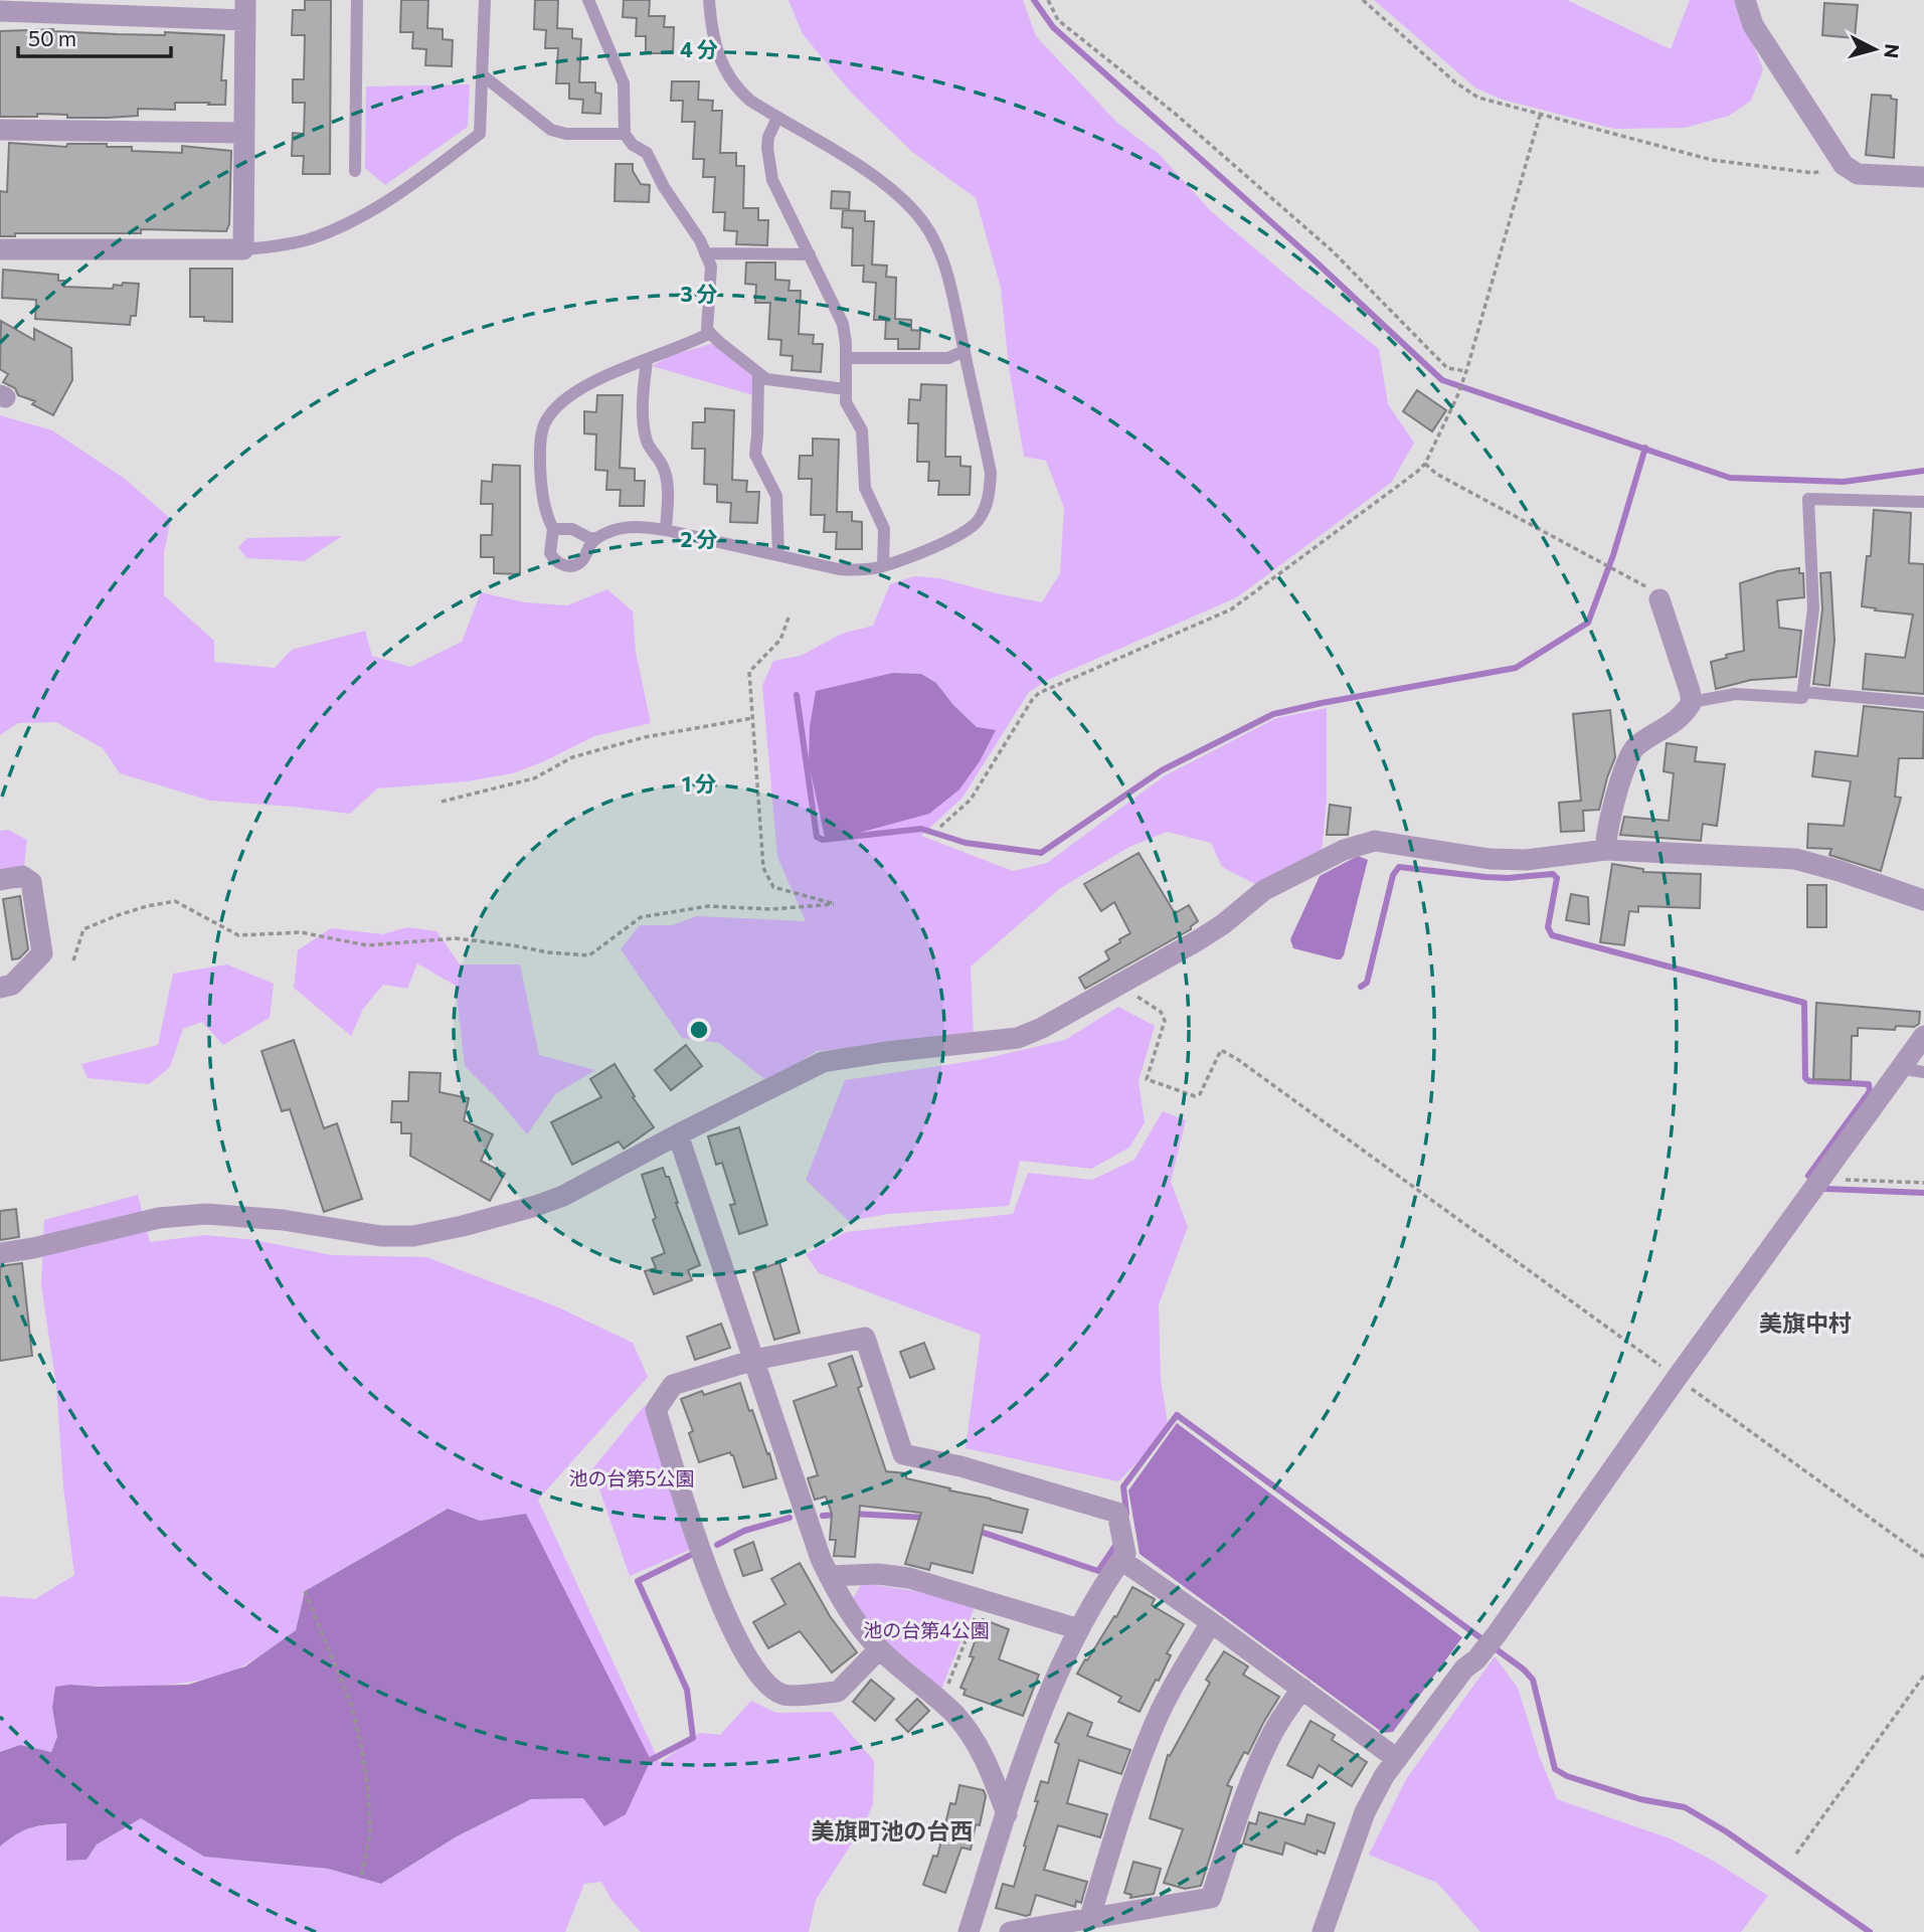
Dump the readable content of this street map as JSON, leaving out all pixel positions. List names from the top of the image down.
{
  "districts": ["美旗中村", "美旗町池の台西"],
  "parks": ["池の台第5公園", "池の台第4公園"],
  "scale_bar": "50 m",
  "north": "right",
  "rings": [
    "4 分",
    "3 分",
    "2 分",
    "1 分"
  ]
}
